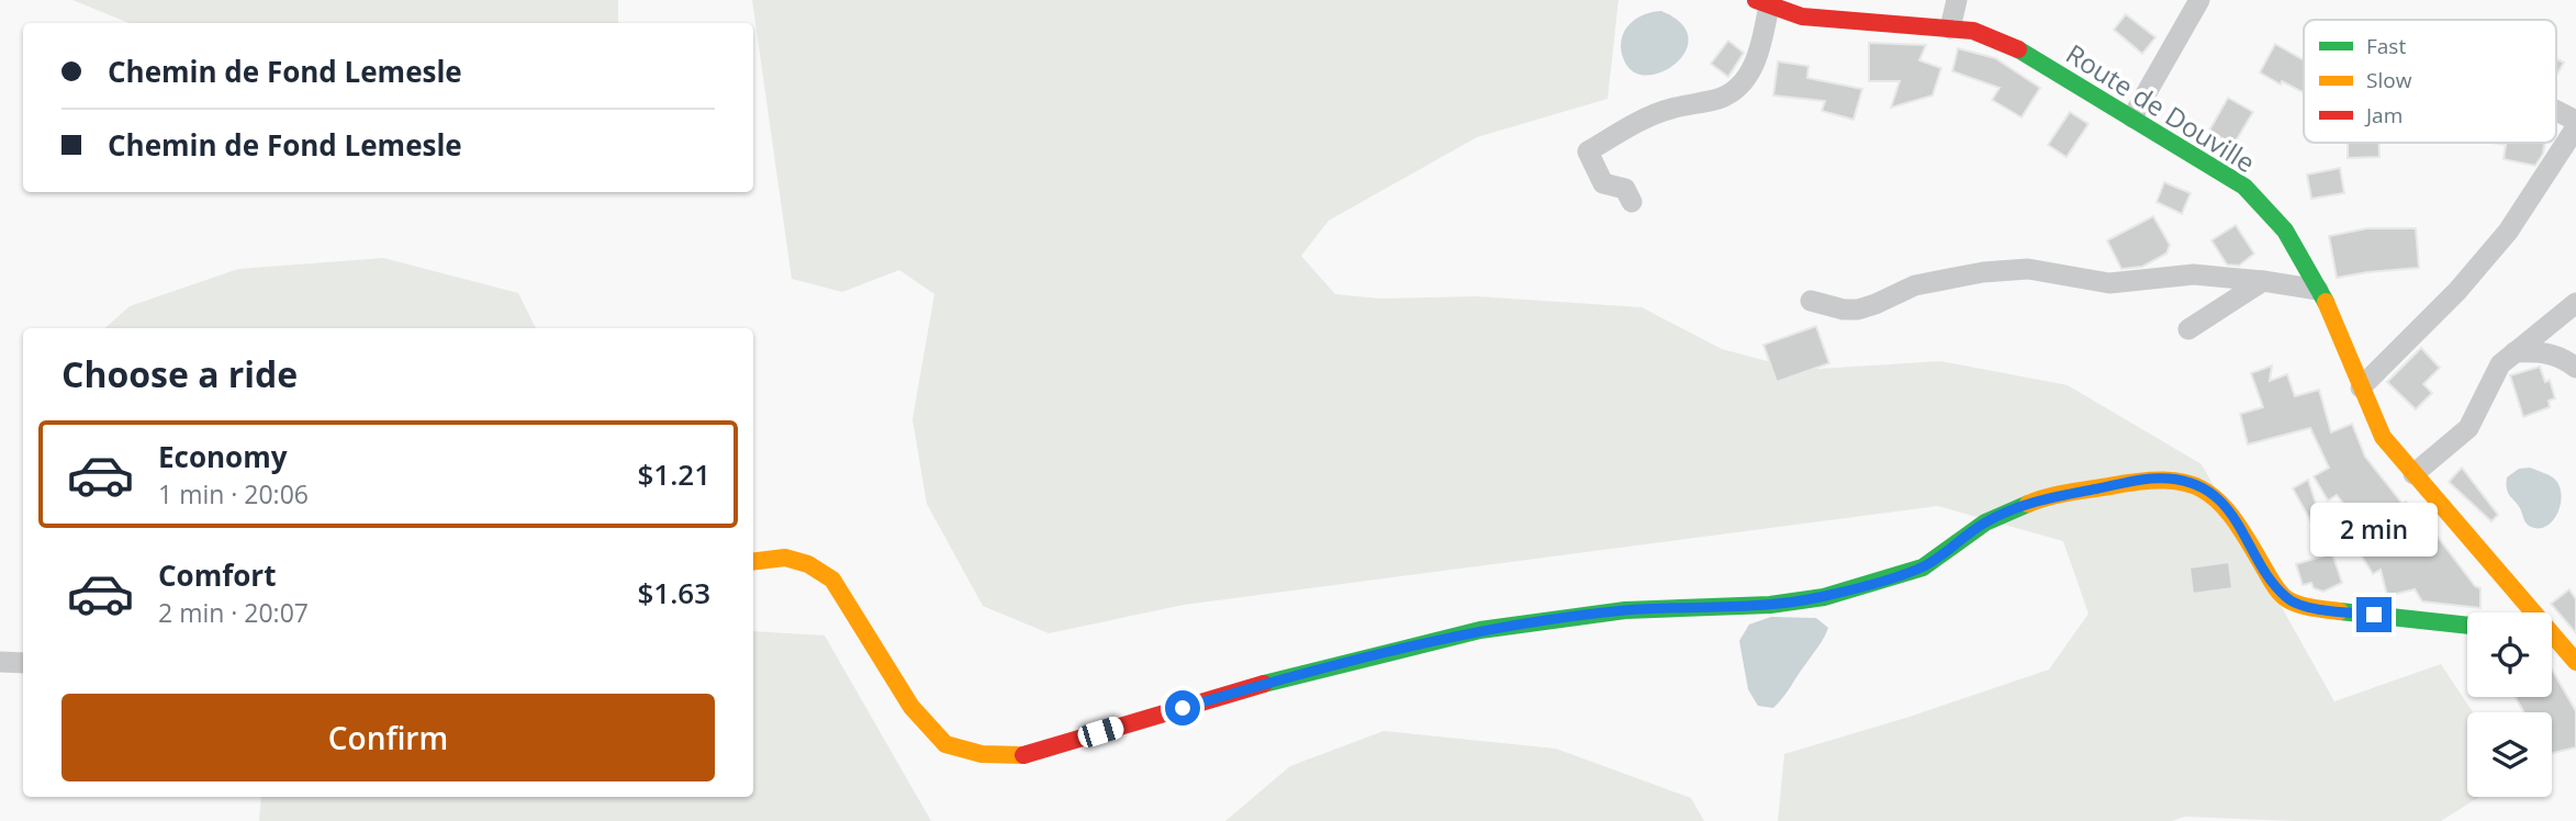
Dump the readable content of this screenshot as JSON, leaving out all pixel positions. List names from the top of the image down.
{
  "streets": {
    "street": ["Route de Douville"]
  },
  "legend": ["Fast", "Slow", "Jam"],
  "page": {
    "banner": ["Chemin de Fond Lemesle", "Chemin de Fond Lemesle"],
    "heading": "Choose a ride",
    "list": [
      {
        "name": "Economy",
        "note": "1 min · 20:06",
        "value": "$1.21"
      },
      {
        "name": "Comfort",
        "note": "2 min · 20:07",
        "value": "$1.63"
      }
    ],
    "bubble": "2 min",
    "buttons": "Confirm"
  }
}
